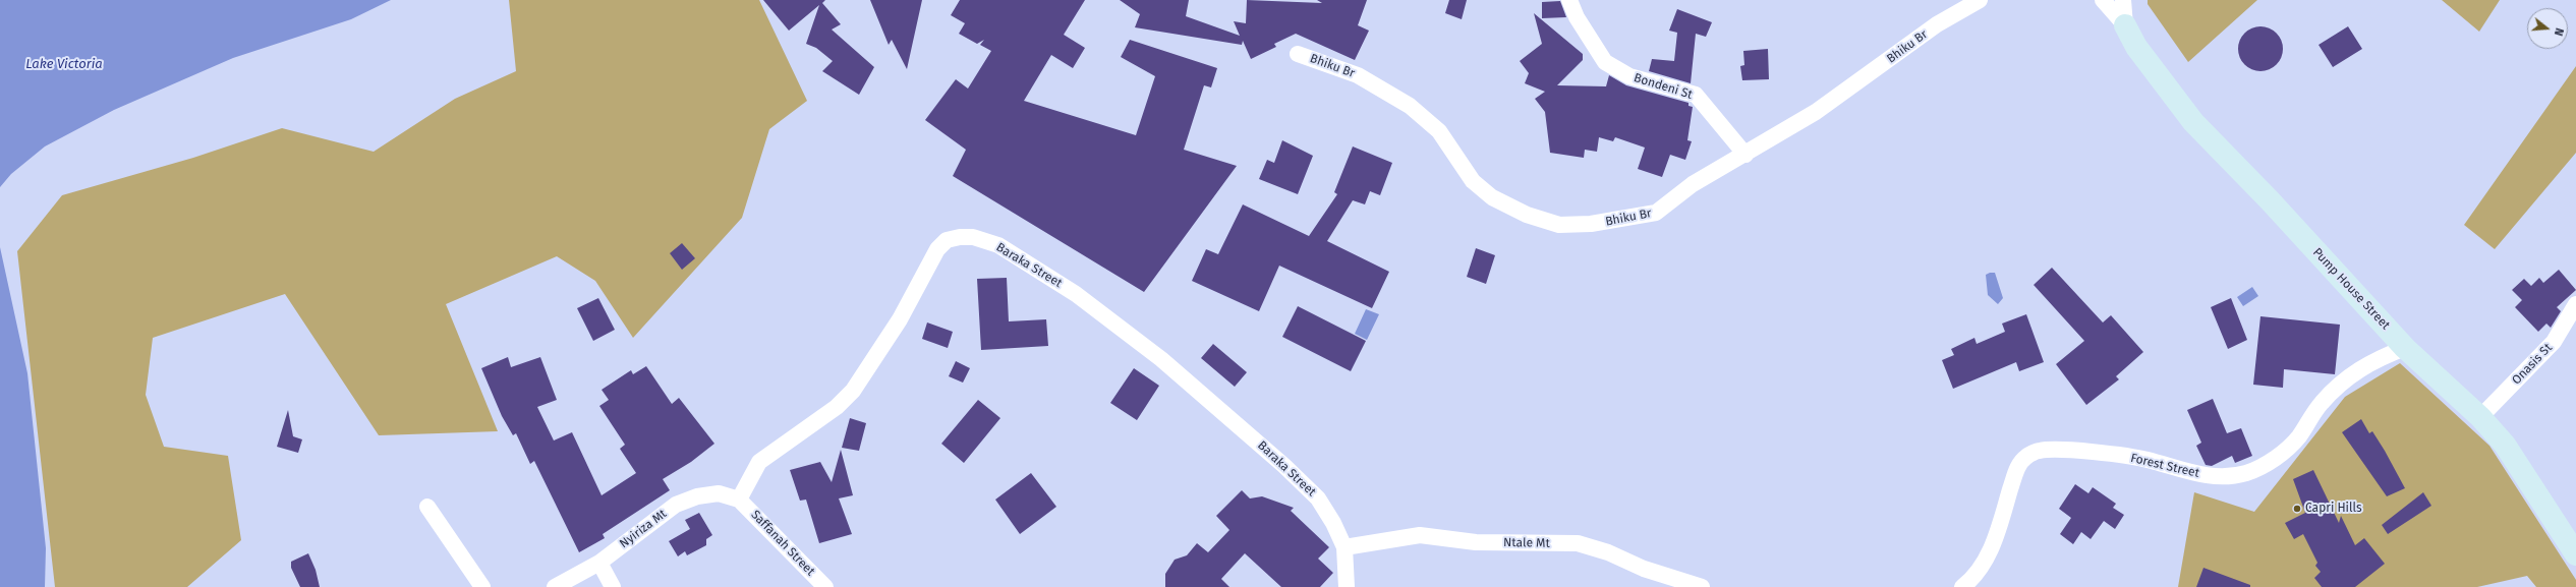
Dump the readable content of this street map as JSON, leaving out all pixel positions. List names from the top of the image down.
{
  "streets": {
    "street": [
      "Bhiku Br",
      "Bondeni St",
      "Baraka Street",
      "Pump House Street",
      "Onasis St",
      "Forest Street",
      "Nyiriza Mt",
      "Saffanah Street",
      "Ntale Mt"
    ]
  },
  "crossings": [
    ["Bhiku Br", "Bondeni St"],
    ["Baraka Street", "Nyiriza Mt"],
    ["Baraka Street", "Saffanah Street"],
    ["Baraka Street", "Ntale Mt"],
    ["Pump House Street", "Onasis St"],
    ["Pump House Street", "Forest Street"],
    ["Nyiriza Mt", "Saffanah Street"]
  ],
  "water": ["Lake Victoria"],
  "places": ["Capri Hills"],
  "north": "right"
}
